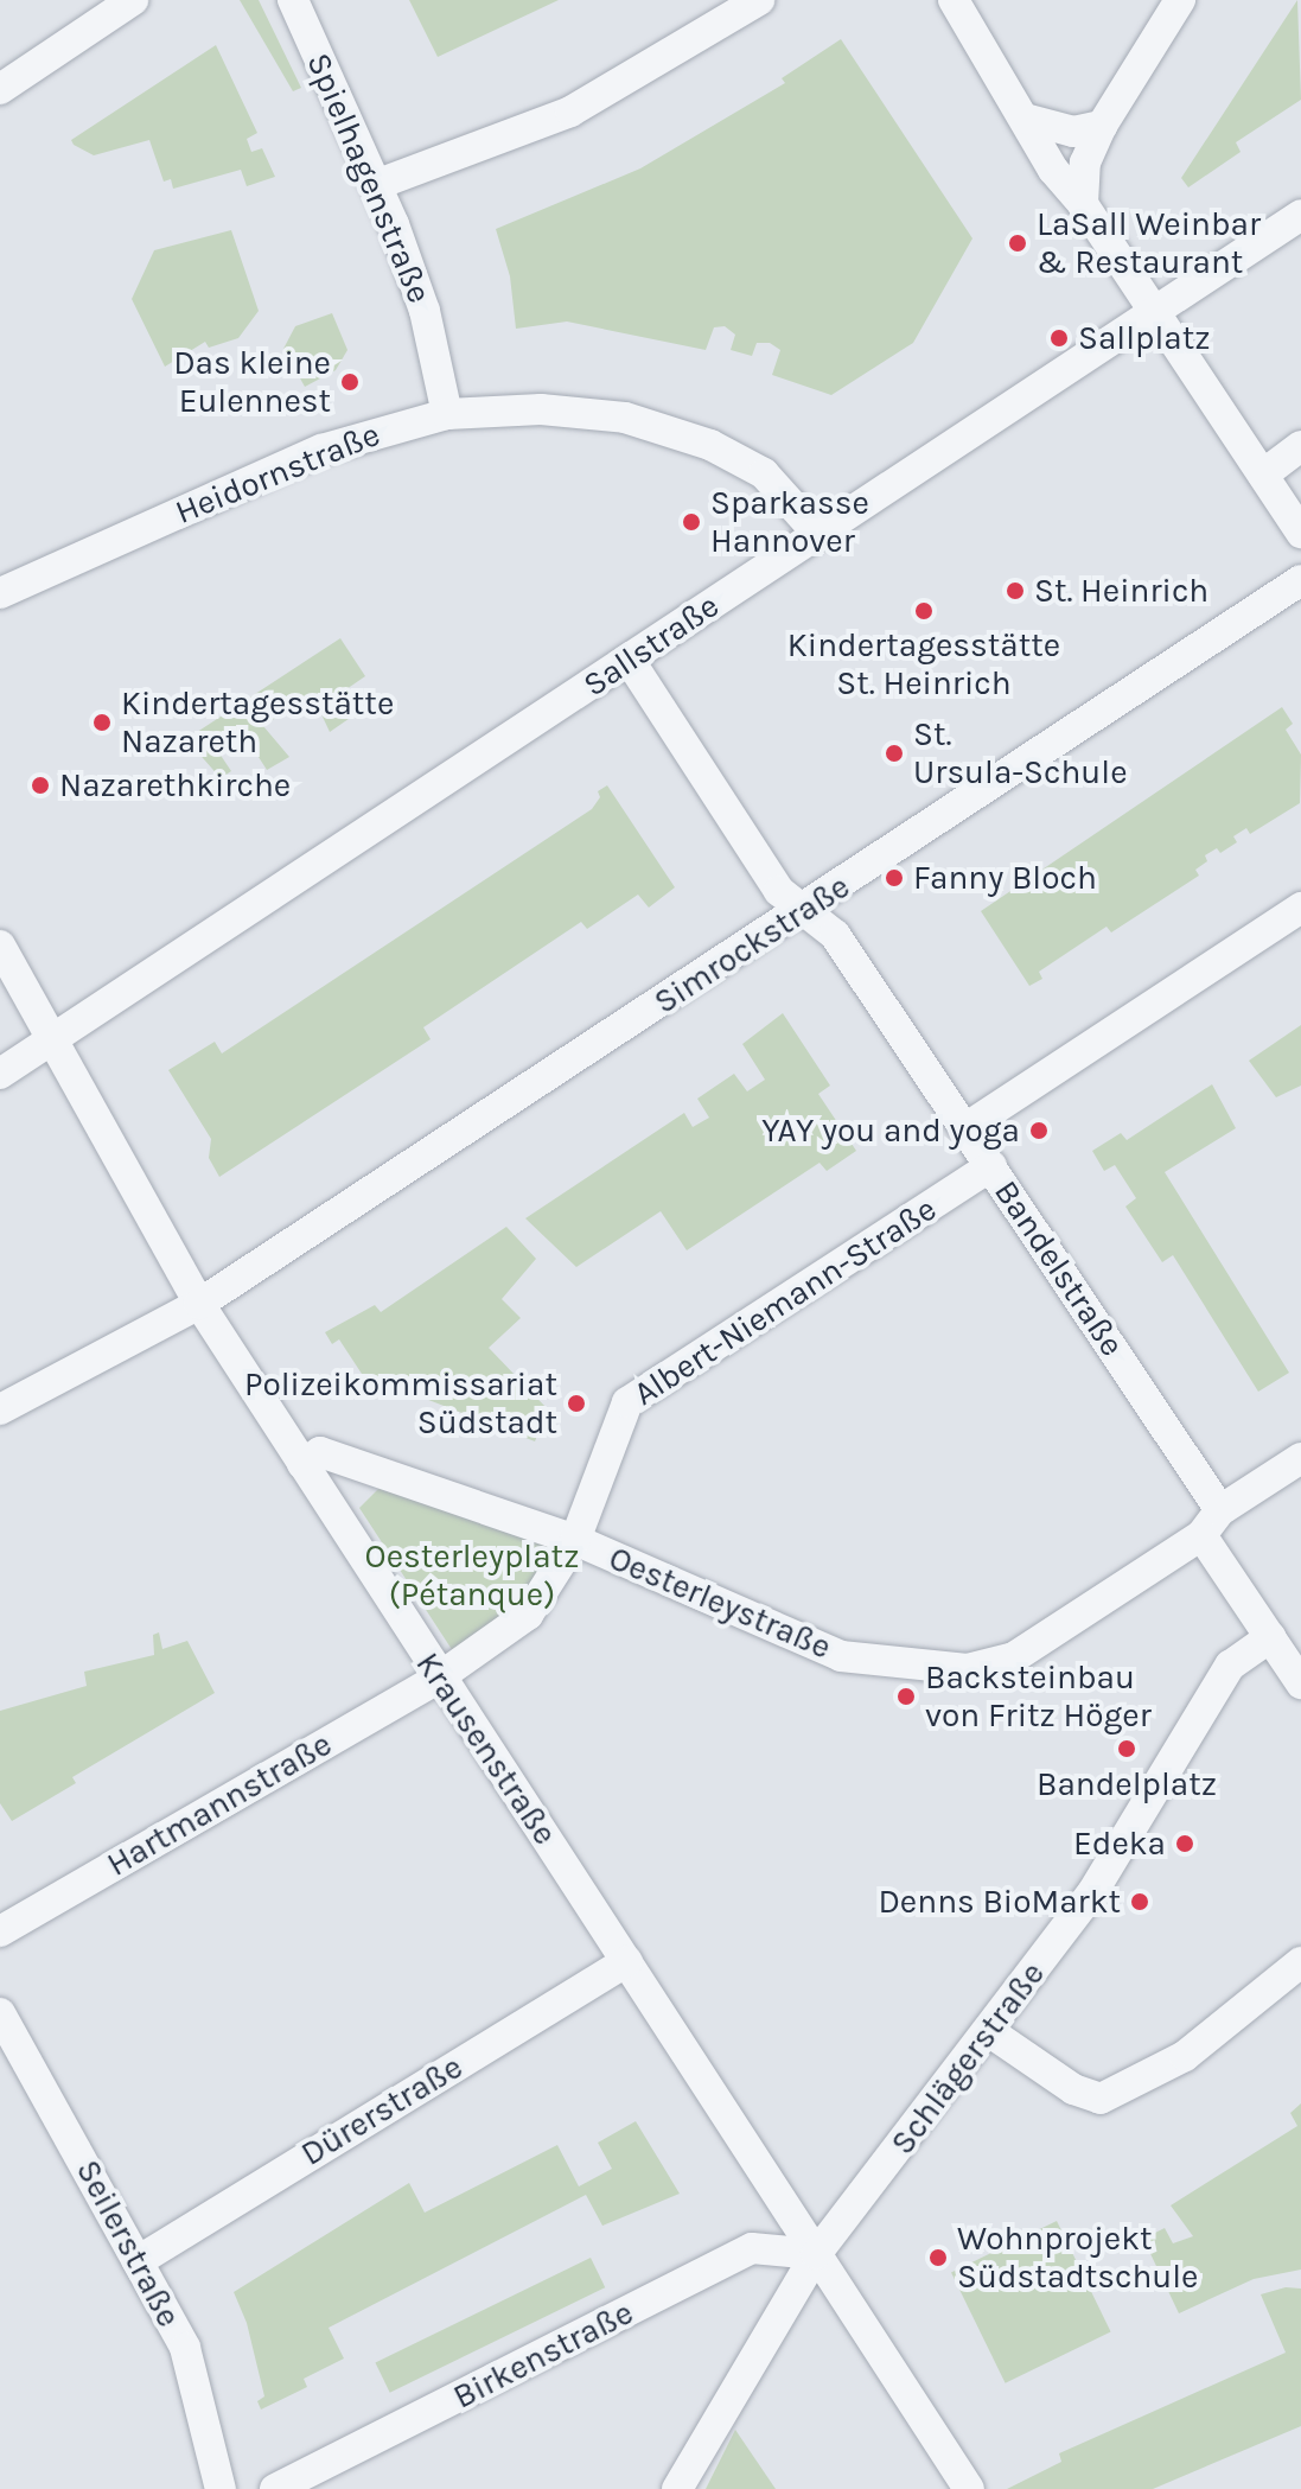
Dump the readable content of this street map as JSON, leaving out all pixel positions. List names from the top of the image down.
{
  "streets": {
    "street": [
      "Spielhagenstraße",
      "Heidornstraße",
      "Sallstraße",
      "Simrockstraße",
      "Bandelstraße",
      "Albert-Niemann-Straße",
      "Oesterleystraße",
      "Krausenstraße",
      "Hartmannstraße",
      "Schlägerstraße",
      "Dürerstraße",
      "Seilerstraße",
      "Birkenstraße"
    ]
  },
  "crossings": [
    ["Spielhagenstraße", "Heidornstraße"],
    ["Heidornstraße", "Sallstraße"],
    ["Sallstraße", "Bandelstraße"],
    ["Sallstraße", "Krausenstraße"],
    ["Simrockstraße", "Bandelstraße"],
    ["Simrockstraße", "Krausenstraße"],
    ["Bandelstraße", "Albert-Niemann-Straße"],
    ["Bandelstraße", "Oesterleystraße"],
    ["Bandelstraße", "Schlägerstraße"],
    ["Albert-Niemann-Straße", "Oesterleystraße"],
    ["Albert-Niemann-Straße", "Krausenstraße"],
    ["Albert-Niemann-Straße", "Hartmannstraße"],
    ["Oesterleystraße", "Krausenstraße"],
    ["Krausenstraße", "Hartmannstraße"],
    ["Krausenstraße", "Schlägerstraße"],
    ["Krausenstraße", "Dürerstraße"],
    ["Krausenstraße", "Birkenstraße"],
    ["Schlägerstraße", "Birkenstraße"],
    ["Dürerstraße", "Seilerstraße"]
  ],
  "parks": ["Oesterleyplatz (Pétanque)"],
  "places": [
    "LaSall Weinbar & Restaurant",
    "Sallplatz",
    "Das kleine Eulennest",
    "Sparkasse Hannover",
    "St. Heinrich",
    "Kindertagesstätte St. Heinrich",
    "Kindertagesstätte Nazareth",
    "St. Ursula-Schule",
    "Nazarethkirche",
    "Fanny Bloch",
    "YAY you and yoga",
    "Polizeikommissariat Südstadt",
    "Backsteinbau von Fritz Höger",
    "Bandelplatz",
    "Edeka",
    "Denns BioMarkt",
    "Wohnprojekt Südstadtschule"
  ]
}
